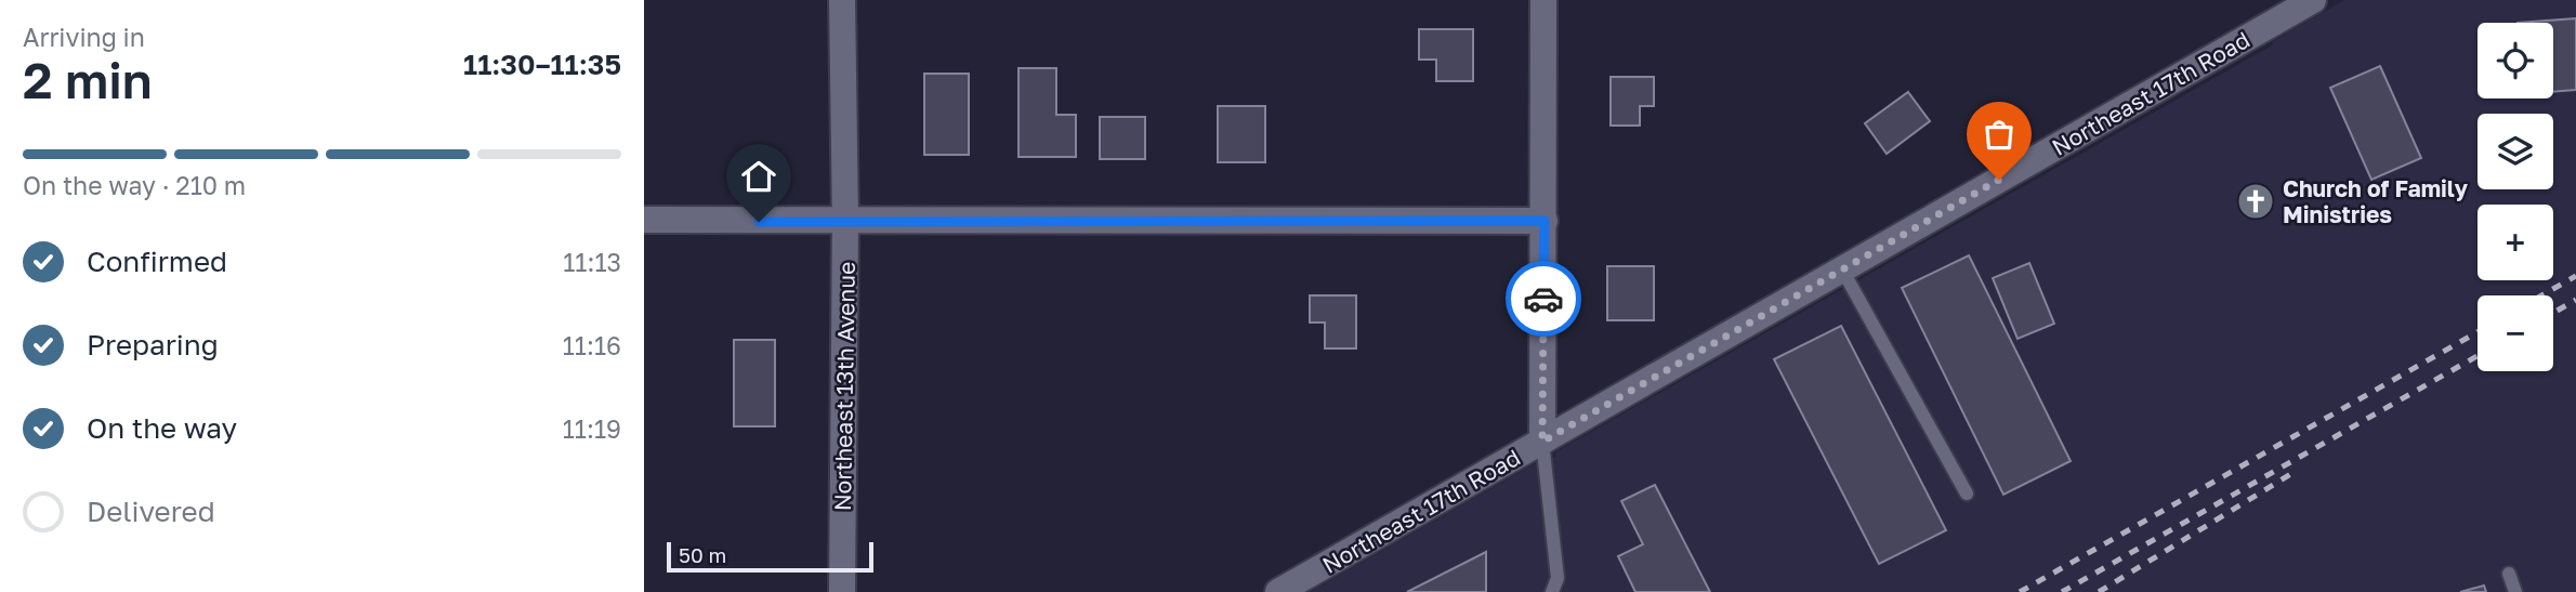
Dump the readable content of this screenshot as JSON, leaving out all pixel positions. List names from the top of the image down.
{
  "streets": {
    "street": ["Northeast 17th Road", "Northeast 13th Avenue"]
  },
  "places": {
    "church": ["Church of Family Ministries"]
  },
  "scale_bar": "50 m",
  "page": {
    "heading": ["2 min", "Arriving in", "11:30–11:35"],
    "map_buttons": ["+", "−"],
    "bar": "On the way · 210 m",
    "list": [
      ["Confirmed", "11:13"],
      ["Preparing", "11:16"],
      ["On the way", "11:19"],
      "Delivered"
    ],
    "scale": "50 m"
  }
}
